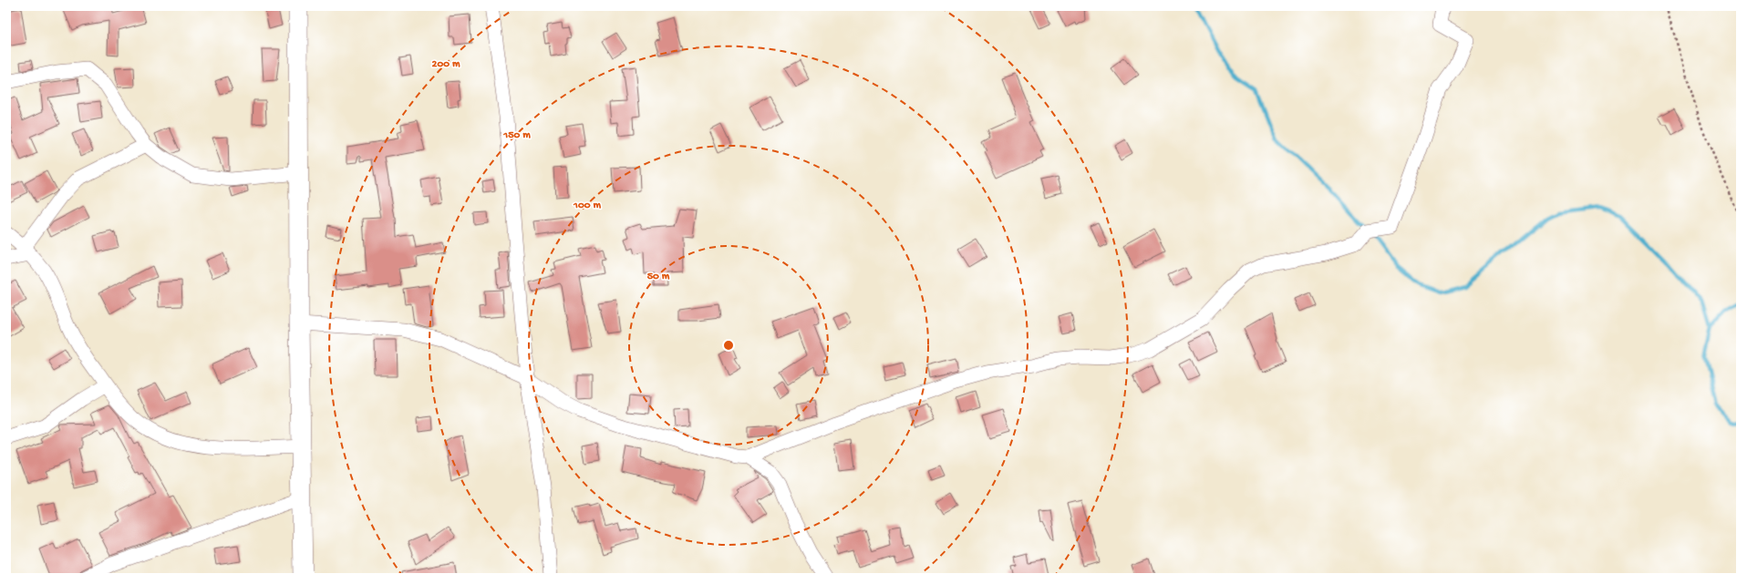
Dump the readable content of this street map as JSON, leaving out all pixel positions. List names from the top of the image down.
{
  "rings": [
    "200 m",
    "150 m",
    "100 m",
    "50 m"
  ]
}
